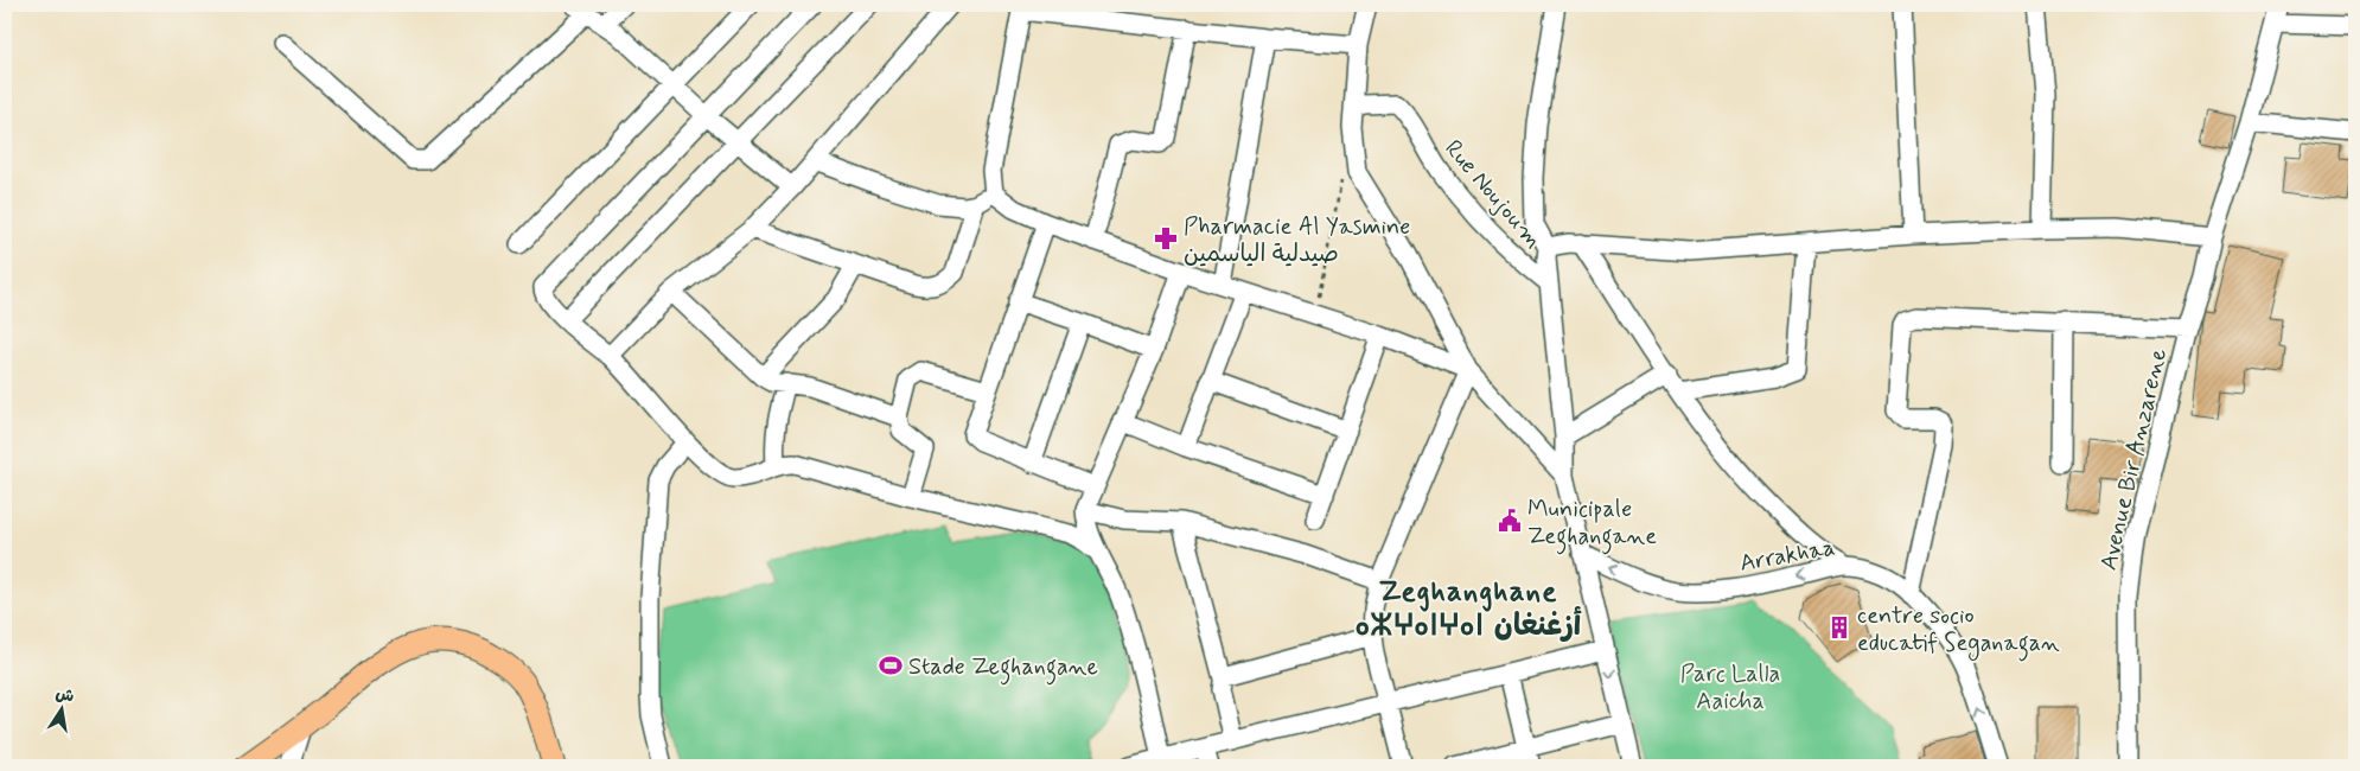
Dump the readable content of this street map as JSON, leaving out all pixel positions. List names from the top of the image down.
{
  "streets": {
    "street": ["Rue Noujoum", "Avenue Bir Anzarene", "Arrakhaa"]
  },
  "districts": ["Zeghanghane ⴰⵣⵖⴰⵏⵖⴰⵏ أزغنغان"],
  "parks": ["Parc Lalla Aaicha"],
  "places": {
    "pharmacy": ["Pharmacie Al Yasmine صيدلية الياسمين"],
    "public building": ["Municipale Zeghangane"],
    "building": ["centre socio educatif Seganagan"],
    "sports": ["Stade Zeghangane"]
  },
  "north": "top"
}
